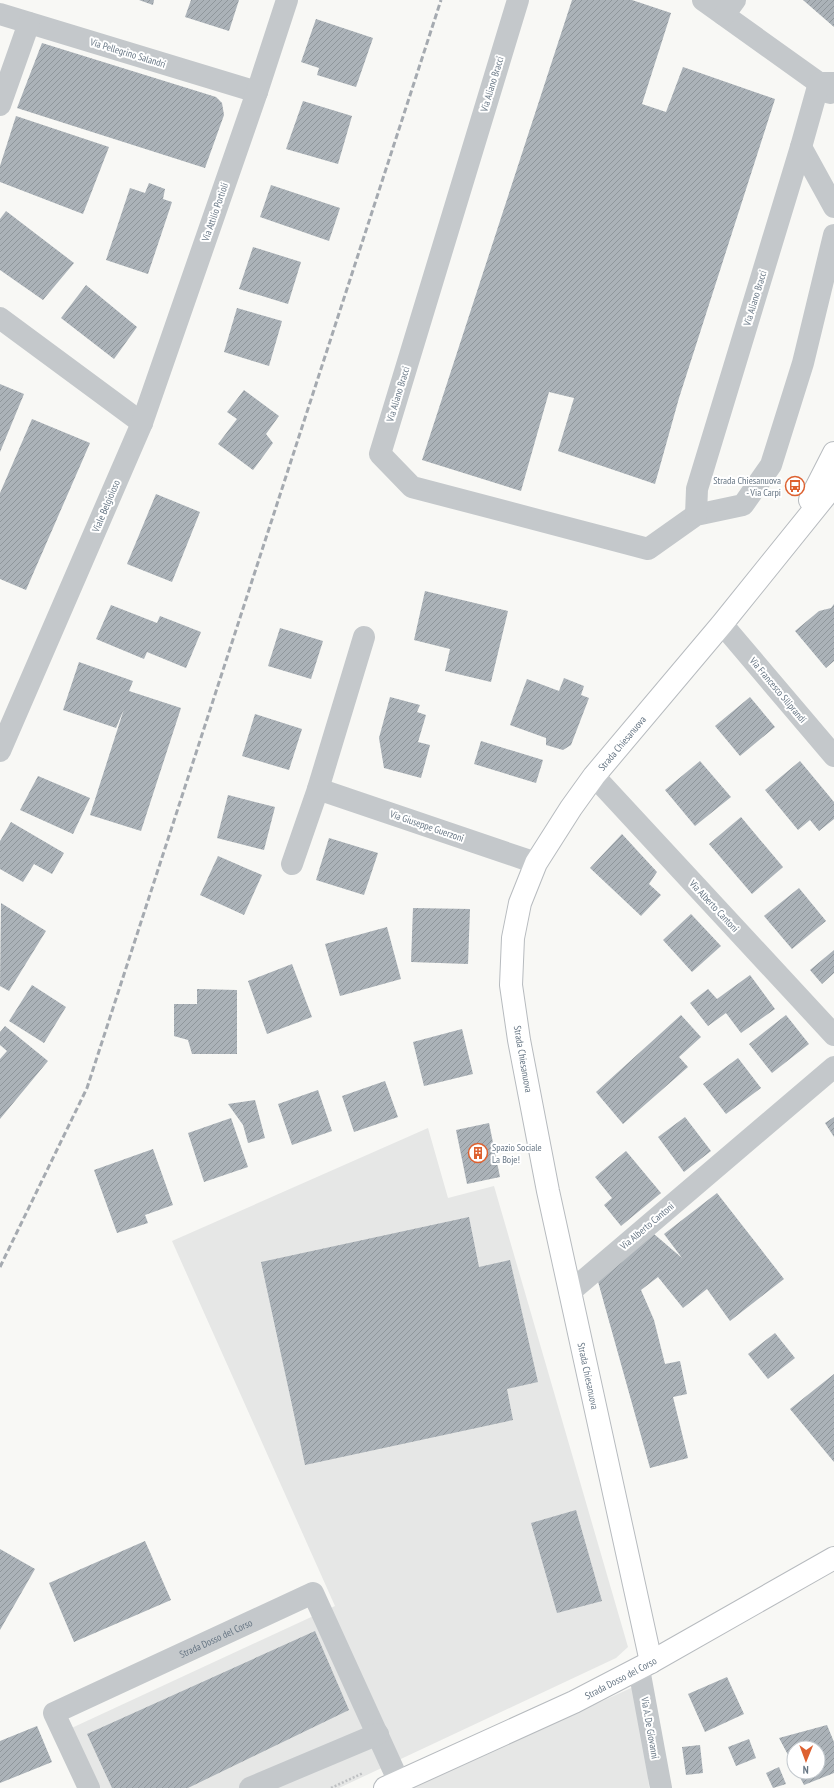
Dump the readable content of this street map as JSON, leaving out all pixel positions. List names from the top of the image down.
{
  "streets": {
    "main road": ["Strada Chiesanuova", "Strada Dosso del Corso"],
    "street": [
      "Via Pellegrino Salandri",
      "Via Aliano Bracci",
      "Via Attilio Portioli",
      "Viale Belgioioso",
      "Via Francesco Siliprandi",
      "Via Giuseppe Guerzoni",
      "Via Alberto Cantoni",
      "Via A. De Giovanni"
    ]
  },
  "crossings": [
    ["Via Pellegrino Salandri", "Via Attilio Portioli"],
    ["Via Attilio Portioli", "Viale Belgioioso"],
    ["Via Francesco Siliprandi", "Strada Chiesanuova"],
    ["Strada Chiesanuova", "Via Giuseppe Guerzoni"],
    ["Strada Chiesanuova", "Via Alberto Cantoni"],
    ["Strada Chiesanuova", "Strada Dosso del Corso"],
    ["Strada Chiesanuova", "Via A. De Giovanni"],
    ["Strada Dosso del Corso", "Via A. De Giovanni"]
  ],
  "places": {
    "bus stop": ["Strada Chiesanuova - Via Carpi"],
    "building": ["Spazio Sociale La Boje!"]
  },
  "north": "bottom"
}
